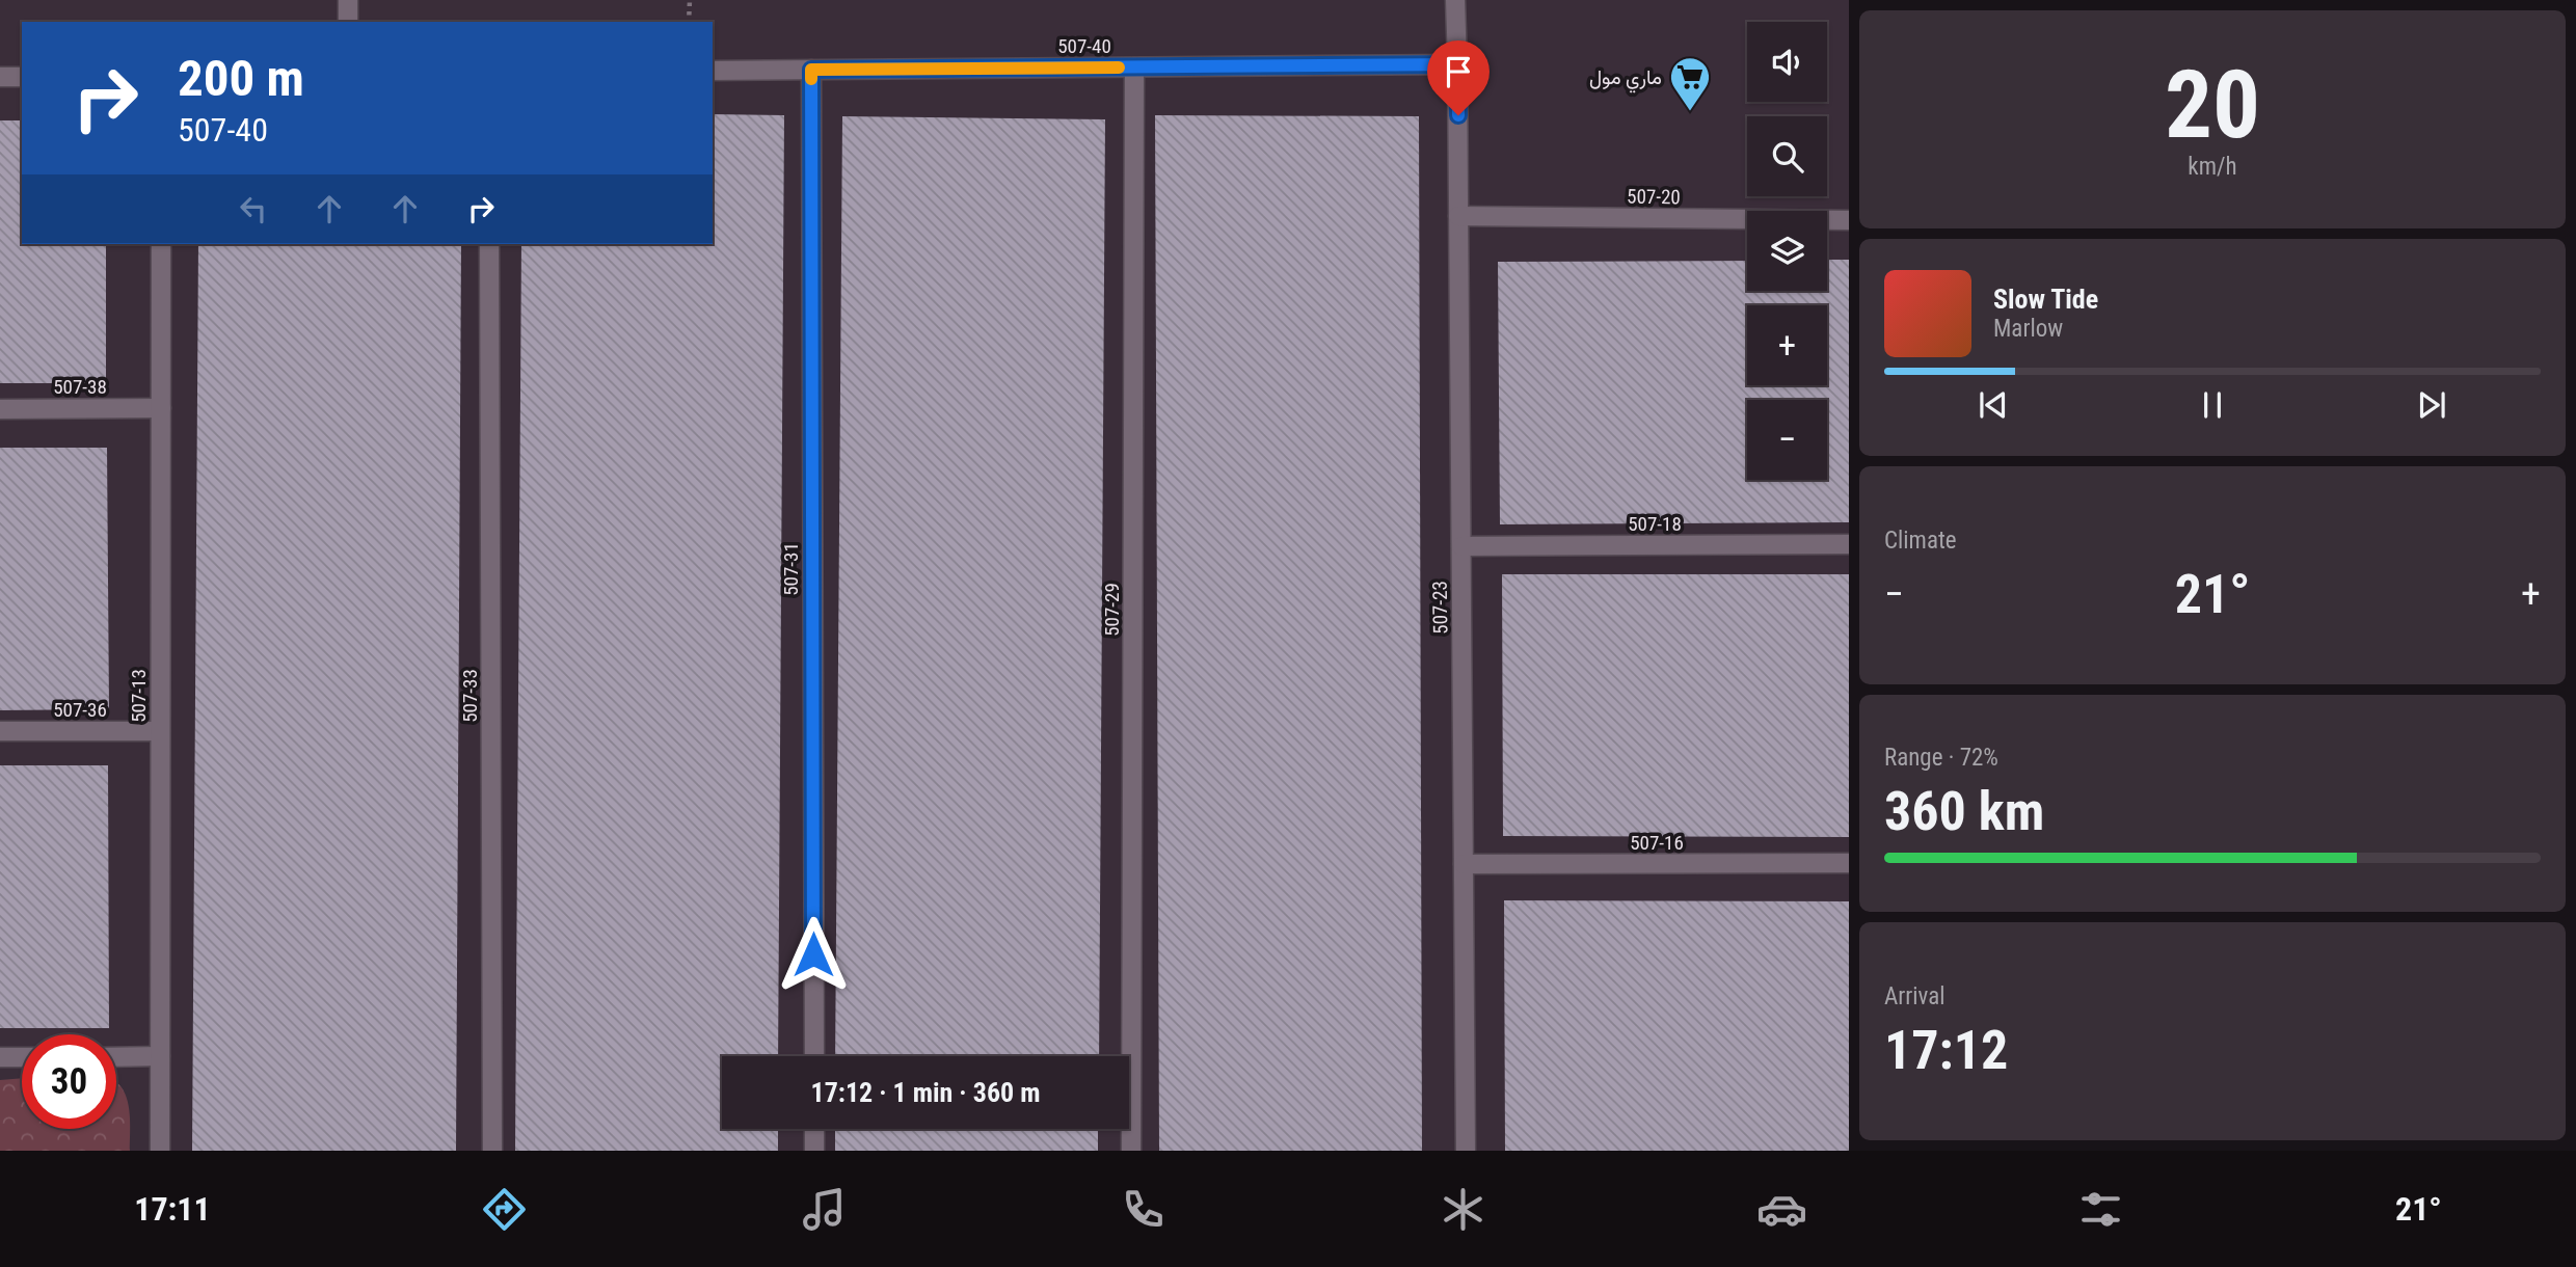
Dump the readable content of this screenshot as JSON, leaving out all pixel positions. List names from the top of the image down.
{
  "streets": {
    "street": [
      "507-40",
      "507-20",
      "507-38",
      "507-18",
      "507-31",
      "507-23",
      "507-29",
      "507-13",
      "507-33",
      "507-36",
      "507-16"
    ]
  },
  "crossings": [
    ["507-40", "507-31"],
    ["507-40", "507-23"],
    ["507-40", "507-29"],
    ["507-20", "507-23"],
    ["507-38", "507-13"],
    ["507-18", "507-23"],
    ["507-23", "507-16"],
    ["507-13", "507-36"]
  ],
  "places": {
    "supermarket": ["ماري مول"]
  },
  "page": {
    "tile": [
      ["20", "km/h"],
      "Climate",
      ["Range · 72%", "360 km"],
      ["Arrival", "17:12"]
    ],
    "map_buttons": ["+", "−"],
    "turn": ["200 m", "507-40"],
    "song": ["Slow Tide", "Marlow"],
    "heat": ["−", "21°", "+"],
    "limit": "30",
    "trip": "17:12 · 1 min · 360 m",
    "tabs": ["17:11", "21°"]
  }
}
